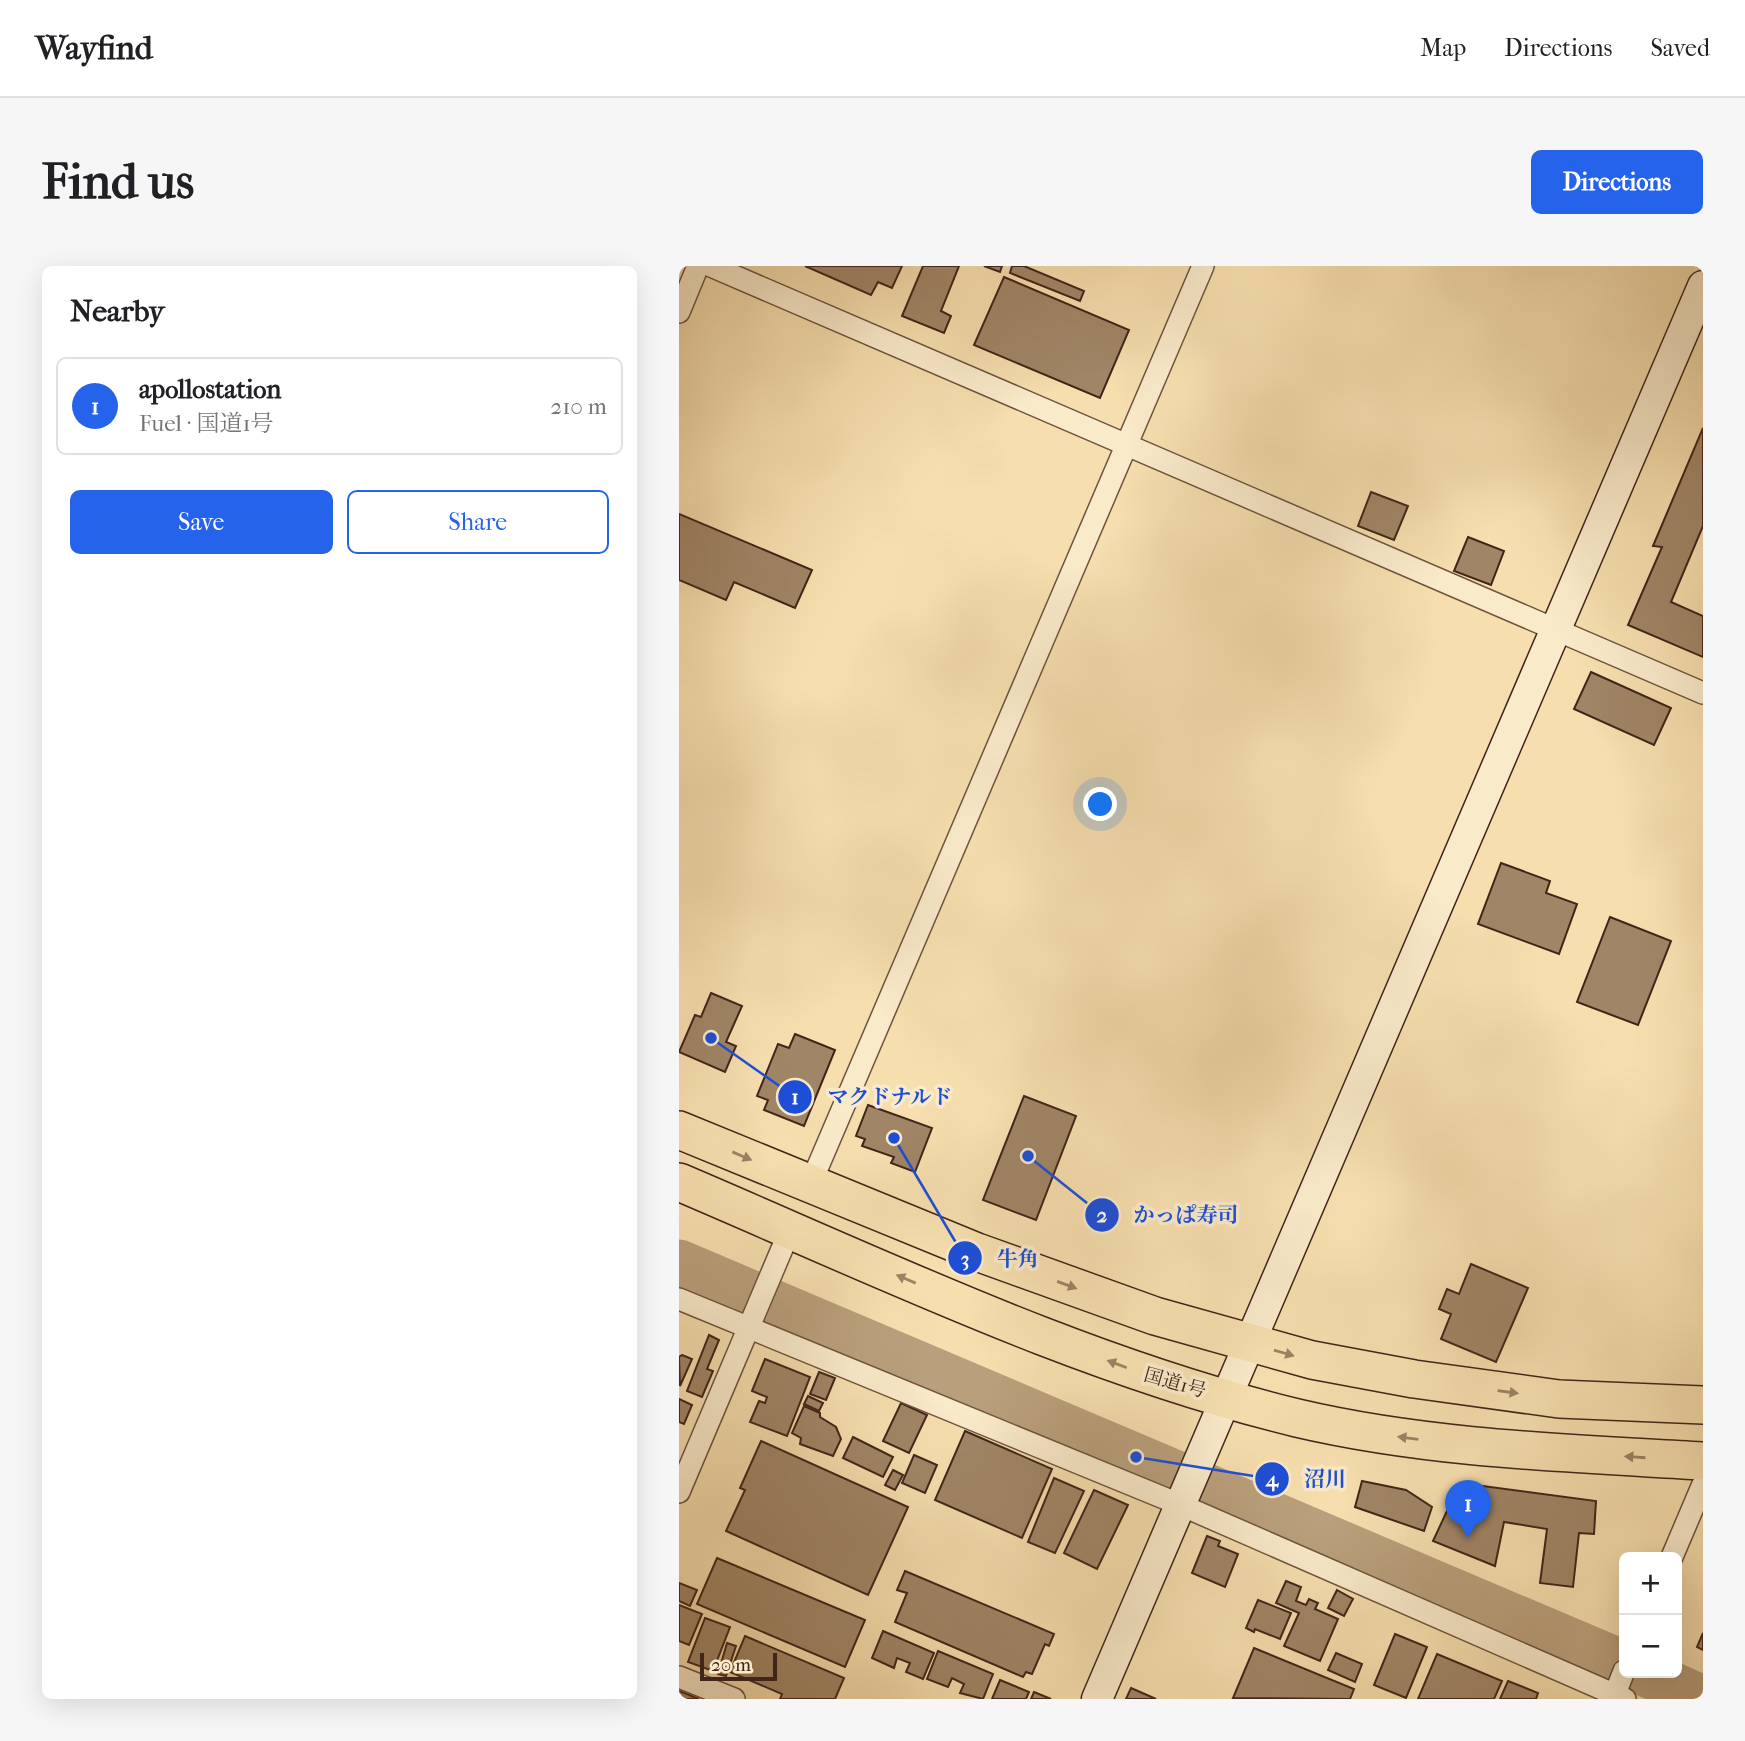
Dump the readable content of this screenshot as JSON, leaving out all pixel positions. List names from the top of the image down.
{
  "streets": {
    "highway": ["国道1号"]
  },
  "places": [
    "マクドナルド",
    "牛角",
    "かっぱ寿司",
    "沼川"
  ],
  "scale_bar": "20 m",
  "page": {
    "header": "Wayfind",
    "nav": ["Map", "Directions", "Saved"],
    "buttons": [
      "Directions",
      ["Save", "Share"]
    ],
    "title": "Find us",
    "heading": "Nearby",
    "list": [
      {
        "mark": "1",
        "name": "apollostation",
        "note": "Fuel · 国道1号",
        "value": "210 m"
      }
    ],
    "pins": "1",
    "map_buttons": ["+", "−"],
    "scale": "20 m"
  }
}
